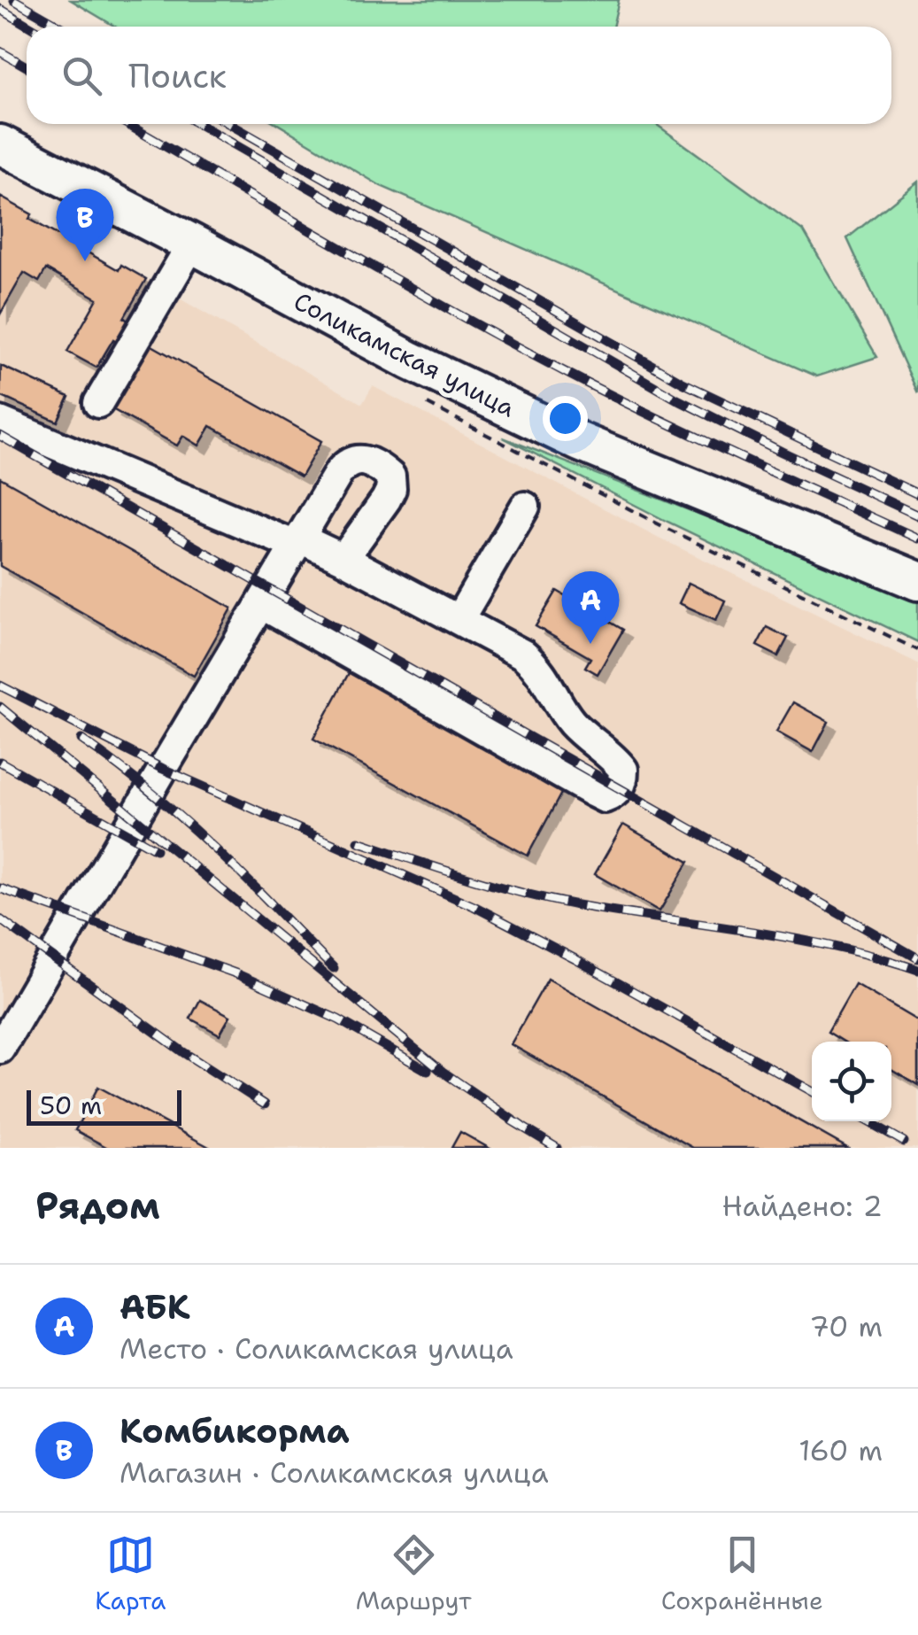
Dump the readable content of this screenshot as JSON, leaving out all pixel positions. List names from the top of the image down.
{
  "streets": {
    "main road": ["Соликамская улица"]
  },
  "scale_bar": "50 m",
  "page": {
    "search": "Поиск",
    "pins": ["B", "A"],
    "scale": "50 m",
    "heading": ["Рядом", "Найдено: 2"],
    "list": [
      {
        "mark": "A",
        "name": "АБК",
        "note": "Место · Соликамская улица",
        "value": "70 m"
      },
      {
        "mark": "B",
        "name": "Комбикорма",
        "note": "Магазин · Соликамская улица",
        "value": "160 m"
      }
    ],
    "nav": ["Карта", "Маршрут", "Сохранённые"]
  }
}
